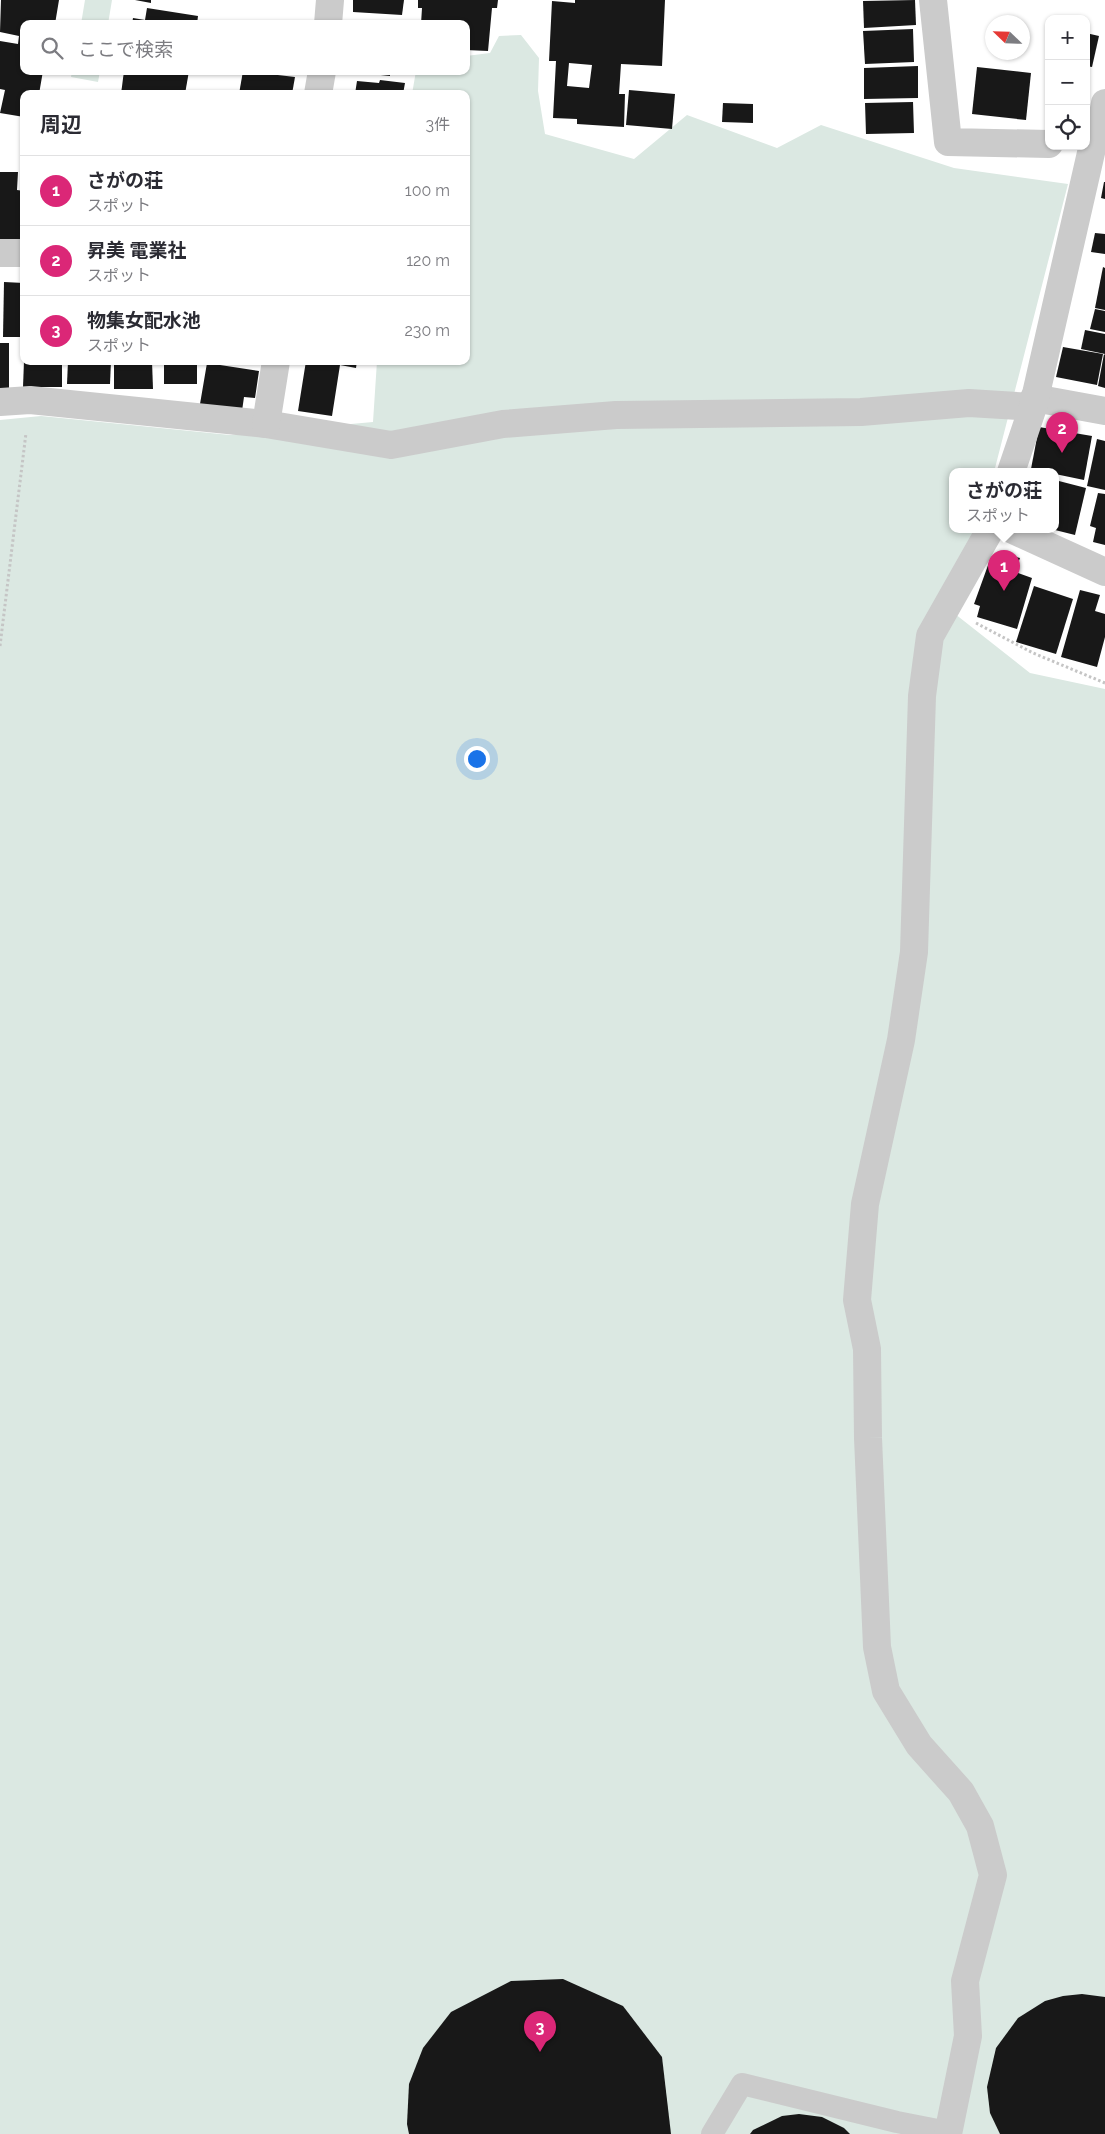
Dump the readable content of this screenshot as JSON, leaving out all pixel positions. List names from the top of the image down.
{
  "north": "top left",
  "page": {
    "map_buttons": ["+", "−"],
    "search": "ここで検索",
    "heading": ["周辺", "3件"],
    "list": [
      {
        "mark": "1",
        "name": "さがの荘",
        "note": "スポット",
        "value": "100 m"
      },
      {
        "mark": "2",
        "name": "昇美 電業社",
        "note": "スポット",
        "value": "120 m"
      },
      {
        "mark": "3",
        "name": "物集女配水池",
        "note": "スポット",
        "value": "230 m"
      }
    ],
    "pins": ["2", "1", "3"],
    "popup": ["さがの荘", "スポット"]
  }
}
